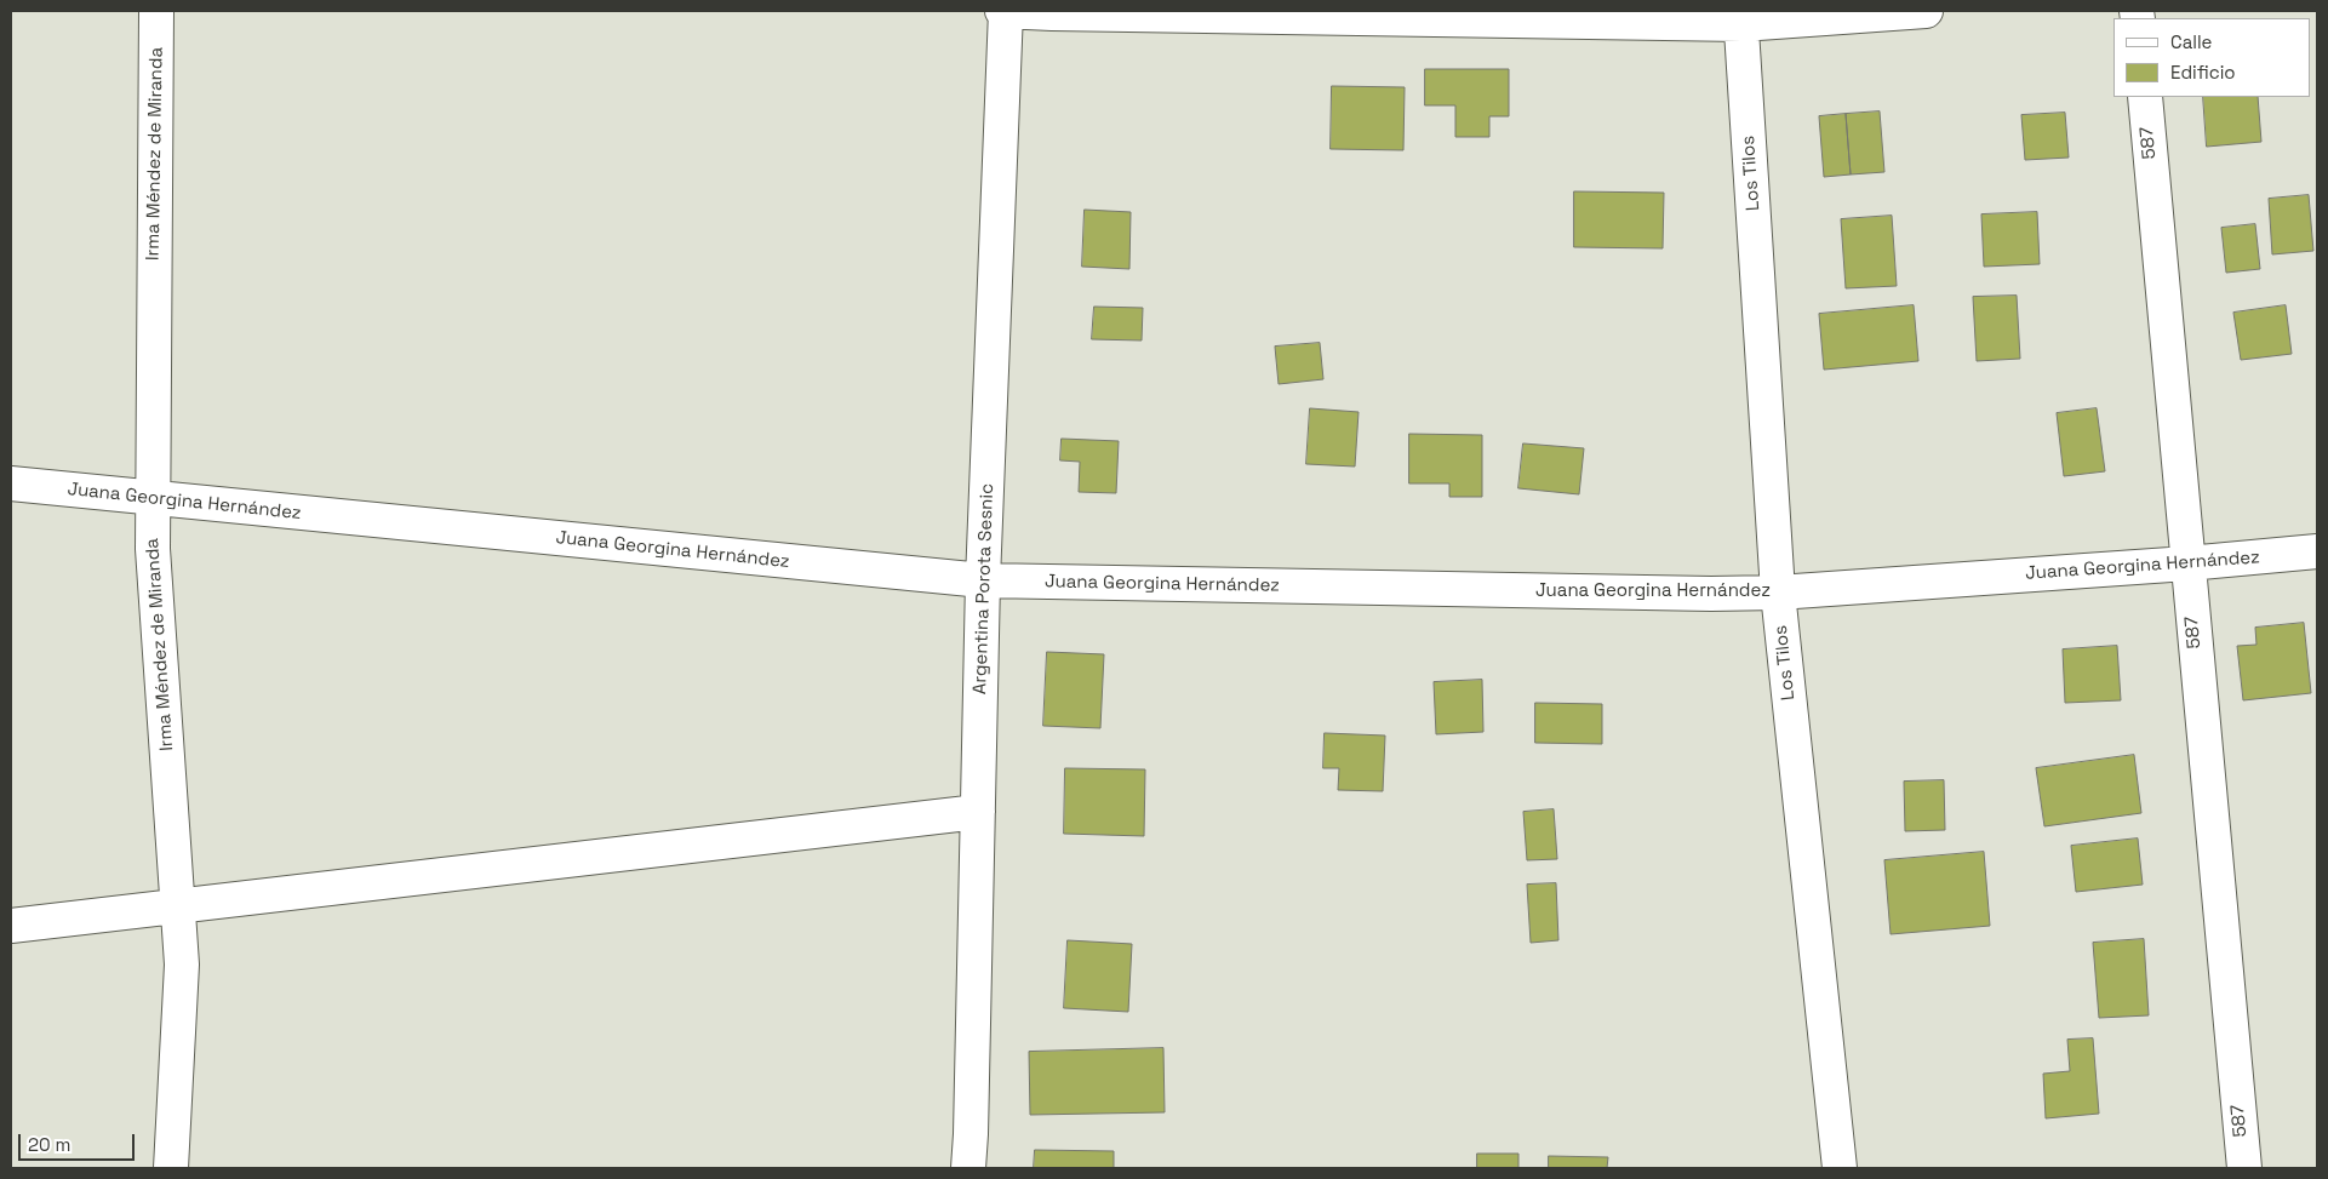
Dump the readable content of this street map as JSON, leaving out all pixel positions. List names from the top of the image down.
{
  "streets": {
    "street": [
      "587",
      "Irma Méndez de Miranda",
      "Los Tilos",
      "Juana Georgina Hernández",
      "Argentina Porota Sesnic"
    ]
  },
  "crossings": [
    ["587", "Juana Georgina Hernández"],
    ["Irma Méndez de Miranda", "Juana Georgina Hernández"],
    ["Los Tilos", "Juana Georgina Hernández"],
    ["Juana Georgina Hernández", "Argentina Porota Sesnic"]
  ],
  "legend": ["Calle", "Edificio"],
  "scale_bar": "20 m"
}
